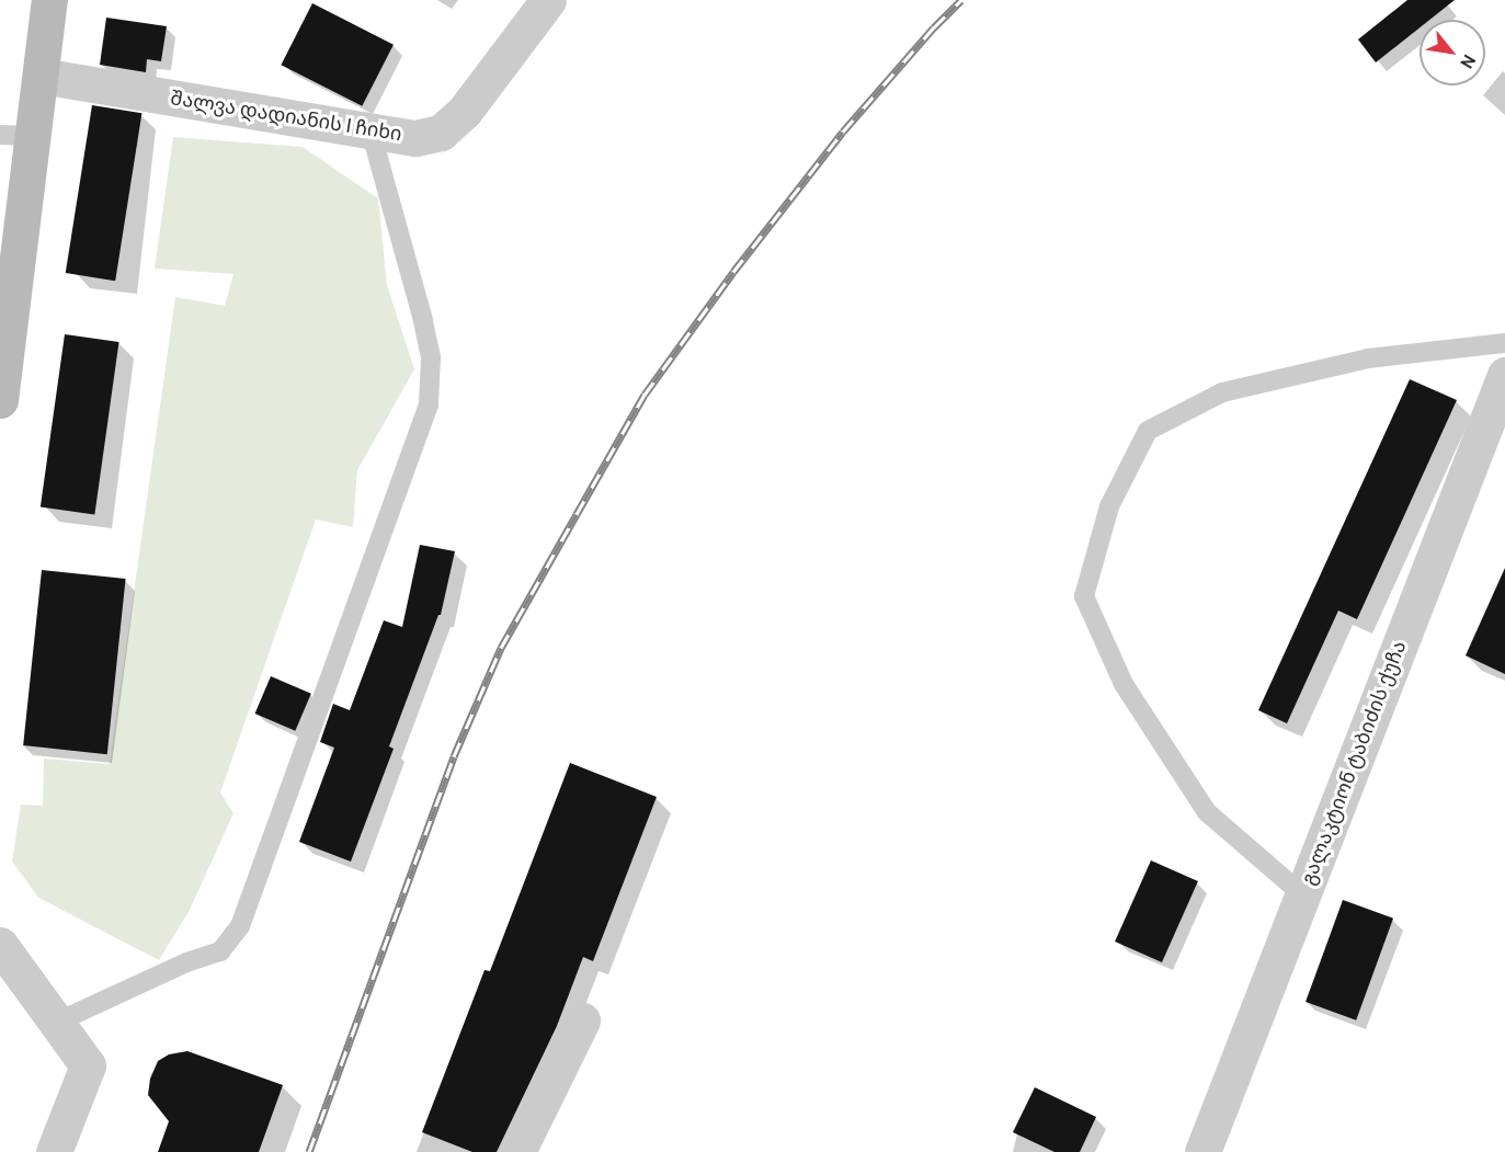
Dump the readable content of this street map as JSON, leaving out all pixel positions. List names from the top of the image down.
{
  "streets": {
    "street": ["შალვა დადიანის I ჩიხი", "გალაკტიონ ტაბიძის ქუჩა"]
  },
  "north": "bottom right"
}
